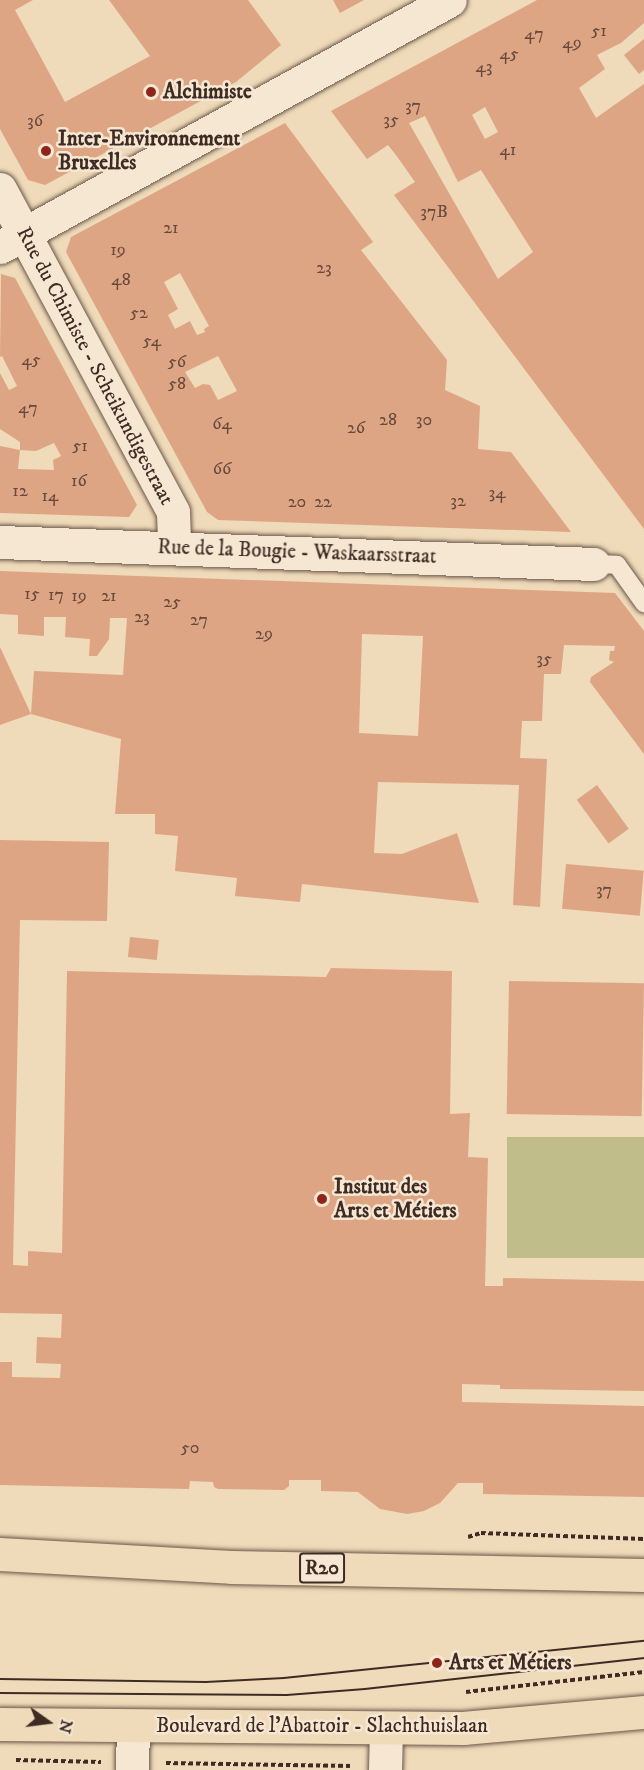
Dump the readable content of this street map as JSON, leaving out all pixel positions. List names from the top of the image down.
{
  "streets": {
    "main road": ["R20", "Boulevard de l'Abattoir - Slachthuislaan"],
    "street": ["Rue du Chimiste - Scheikundigestraat", "Rue de la Bougie - Waskaarsstraat"]
  },
  "crossings": [
    ["Rue du Chimiste - Scheikundigestraat", "Rue de la Bougie - Waskaarsstraat"]
  ],
  "places": [
    "Alchimiste",
    "Inter-Environnement Bruxelles",
    "Institut des Arts et Métiers",
    "Arts et Métiers"
  ],
  "house_numbers": [
    "51",
    "47",
    "49",
    "45",
    "43",
    "37",
    "35",
    "36",
    "41",
    "37B",
    "21",
    "19",
    "23",
    "48",
    "52",
    "54",
    "45",
    "56",
    "58",
    "47",
    "28",
    "30",
    "64",
    "26",
    "51",
    "66",
    "16",
    "12",
    "34",
    "14",
    "32",
    "20",
    "22",
    "15",
    "17",
    "19",
    "21",
    "25",
    "23",
    "27",
    "29",
    "35",
    "37",
    "50"
  ],
  "north": "right"
}
